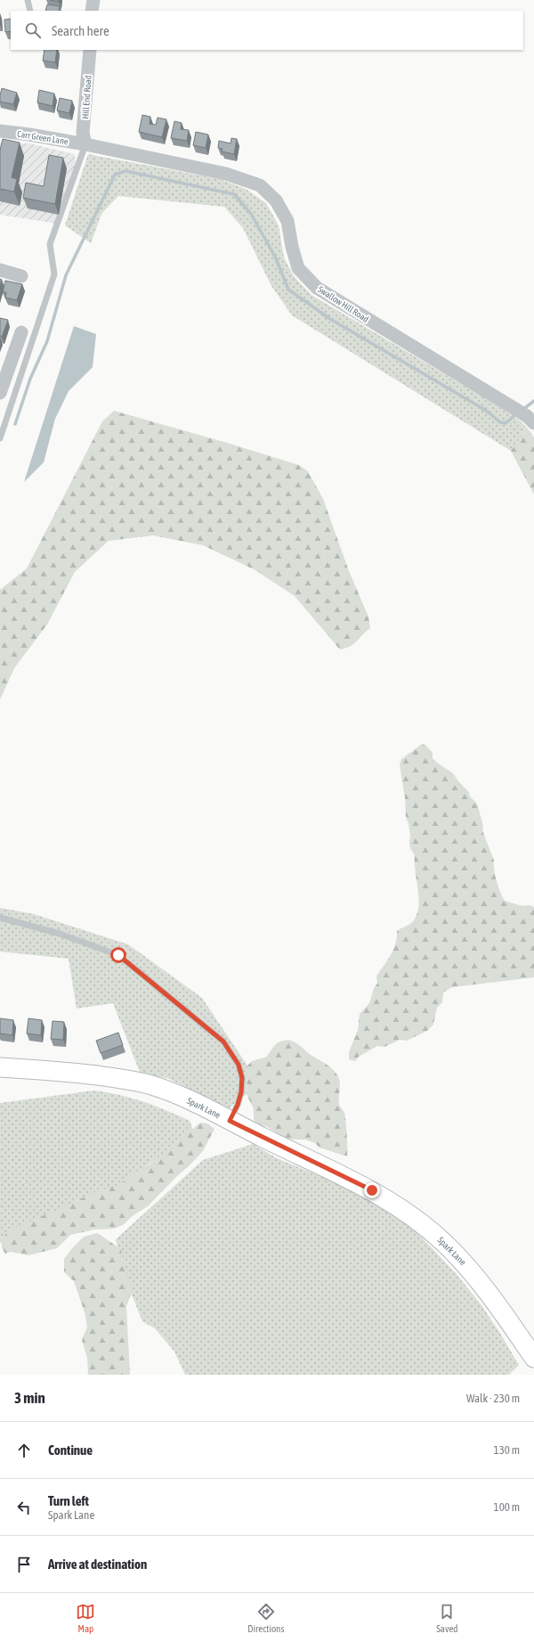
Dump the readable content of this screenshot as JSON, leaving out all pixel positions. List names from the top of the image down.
{
  "streets": {
    "main road": ["Spark Lane"],
    "street": ["Hill End Road", "Carr Green Lane", "Swallow Hill Road"]
  },
  "crossings": [
    ["Hill End Road", "Carr Green Lane"],
    ["Hill End Road", "Swallow Hill Road"],
    ["Carr Green Lane", "Swallow Hill Road"]
  ],
  "page": {
    "search": "Search here",
    "heading": ["3 min", "Walk · 230 m"],
    "list": [
      ["Continue", "130 m"],
      ["Turn left", "Spark Lane", "100 m"],
      "Arrive at destination"
    ],
    "nav": ["Map", "Directions", "Saved"]
  }
}
